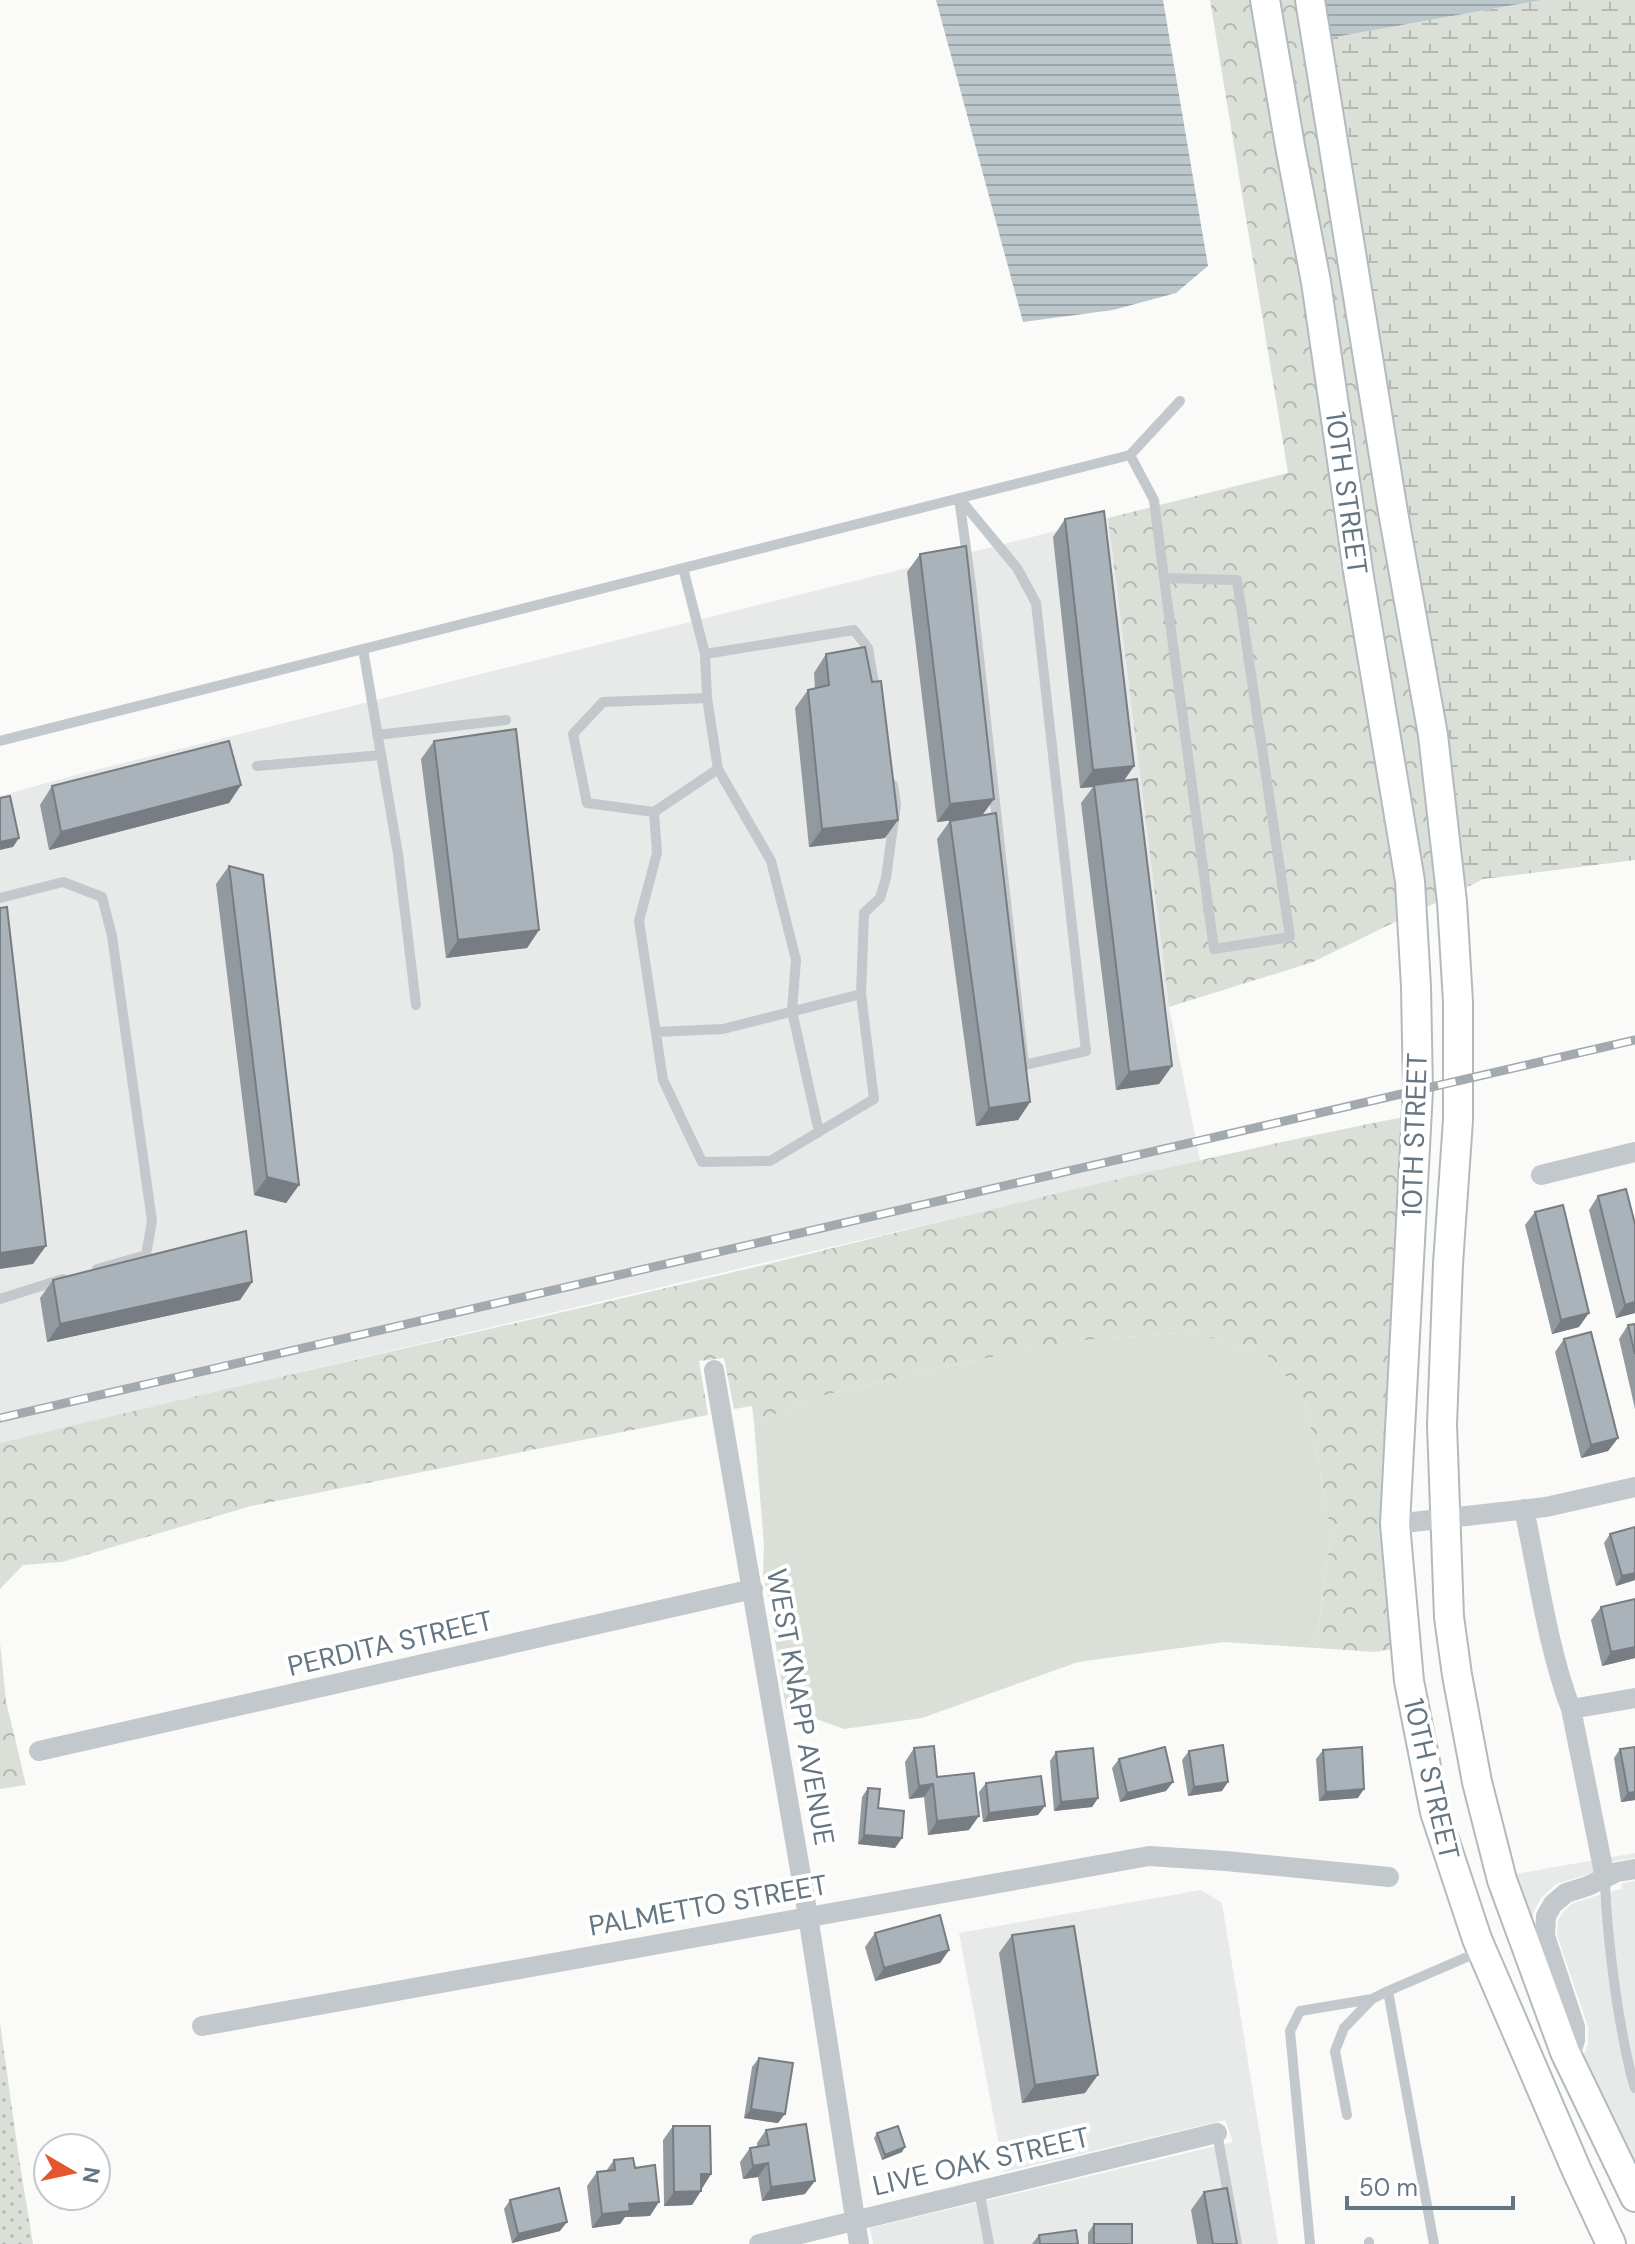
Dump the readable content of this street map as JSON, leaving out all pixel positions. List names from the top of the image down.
{
  "streets": {
    "street": [
      "10TH STREET",
      "PERDITA STREET",
      "WEST KNAPP AVENUE",
      "PALMETTO STREET",
      "LIVE OAK STREET"
    ]
  },
  "crossings": [
    ["PERDITA STREET", "WEST KNAPP AVENUE"],
    ["WEST KNAPP AVENUE", "PALMETTO STREET"],
    ["WEST KNAPP AVENUE", "LIVE OAK STREET"]
  ],
  "scale_bar": "50 m",
  "north": "right"
}
